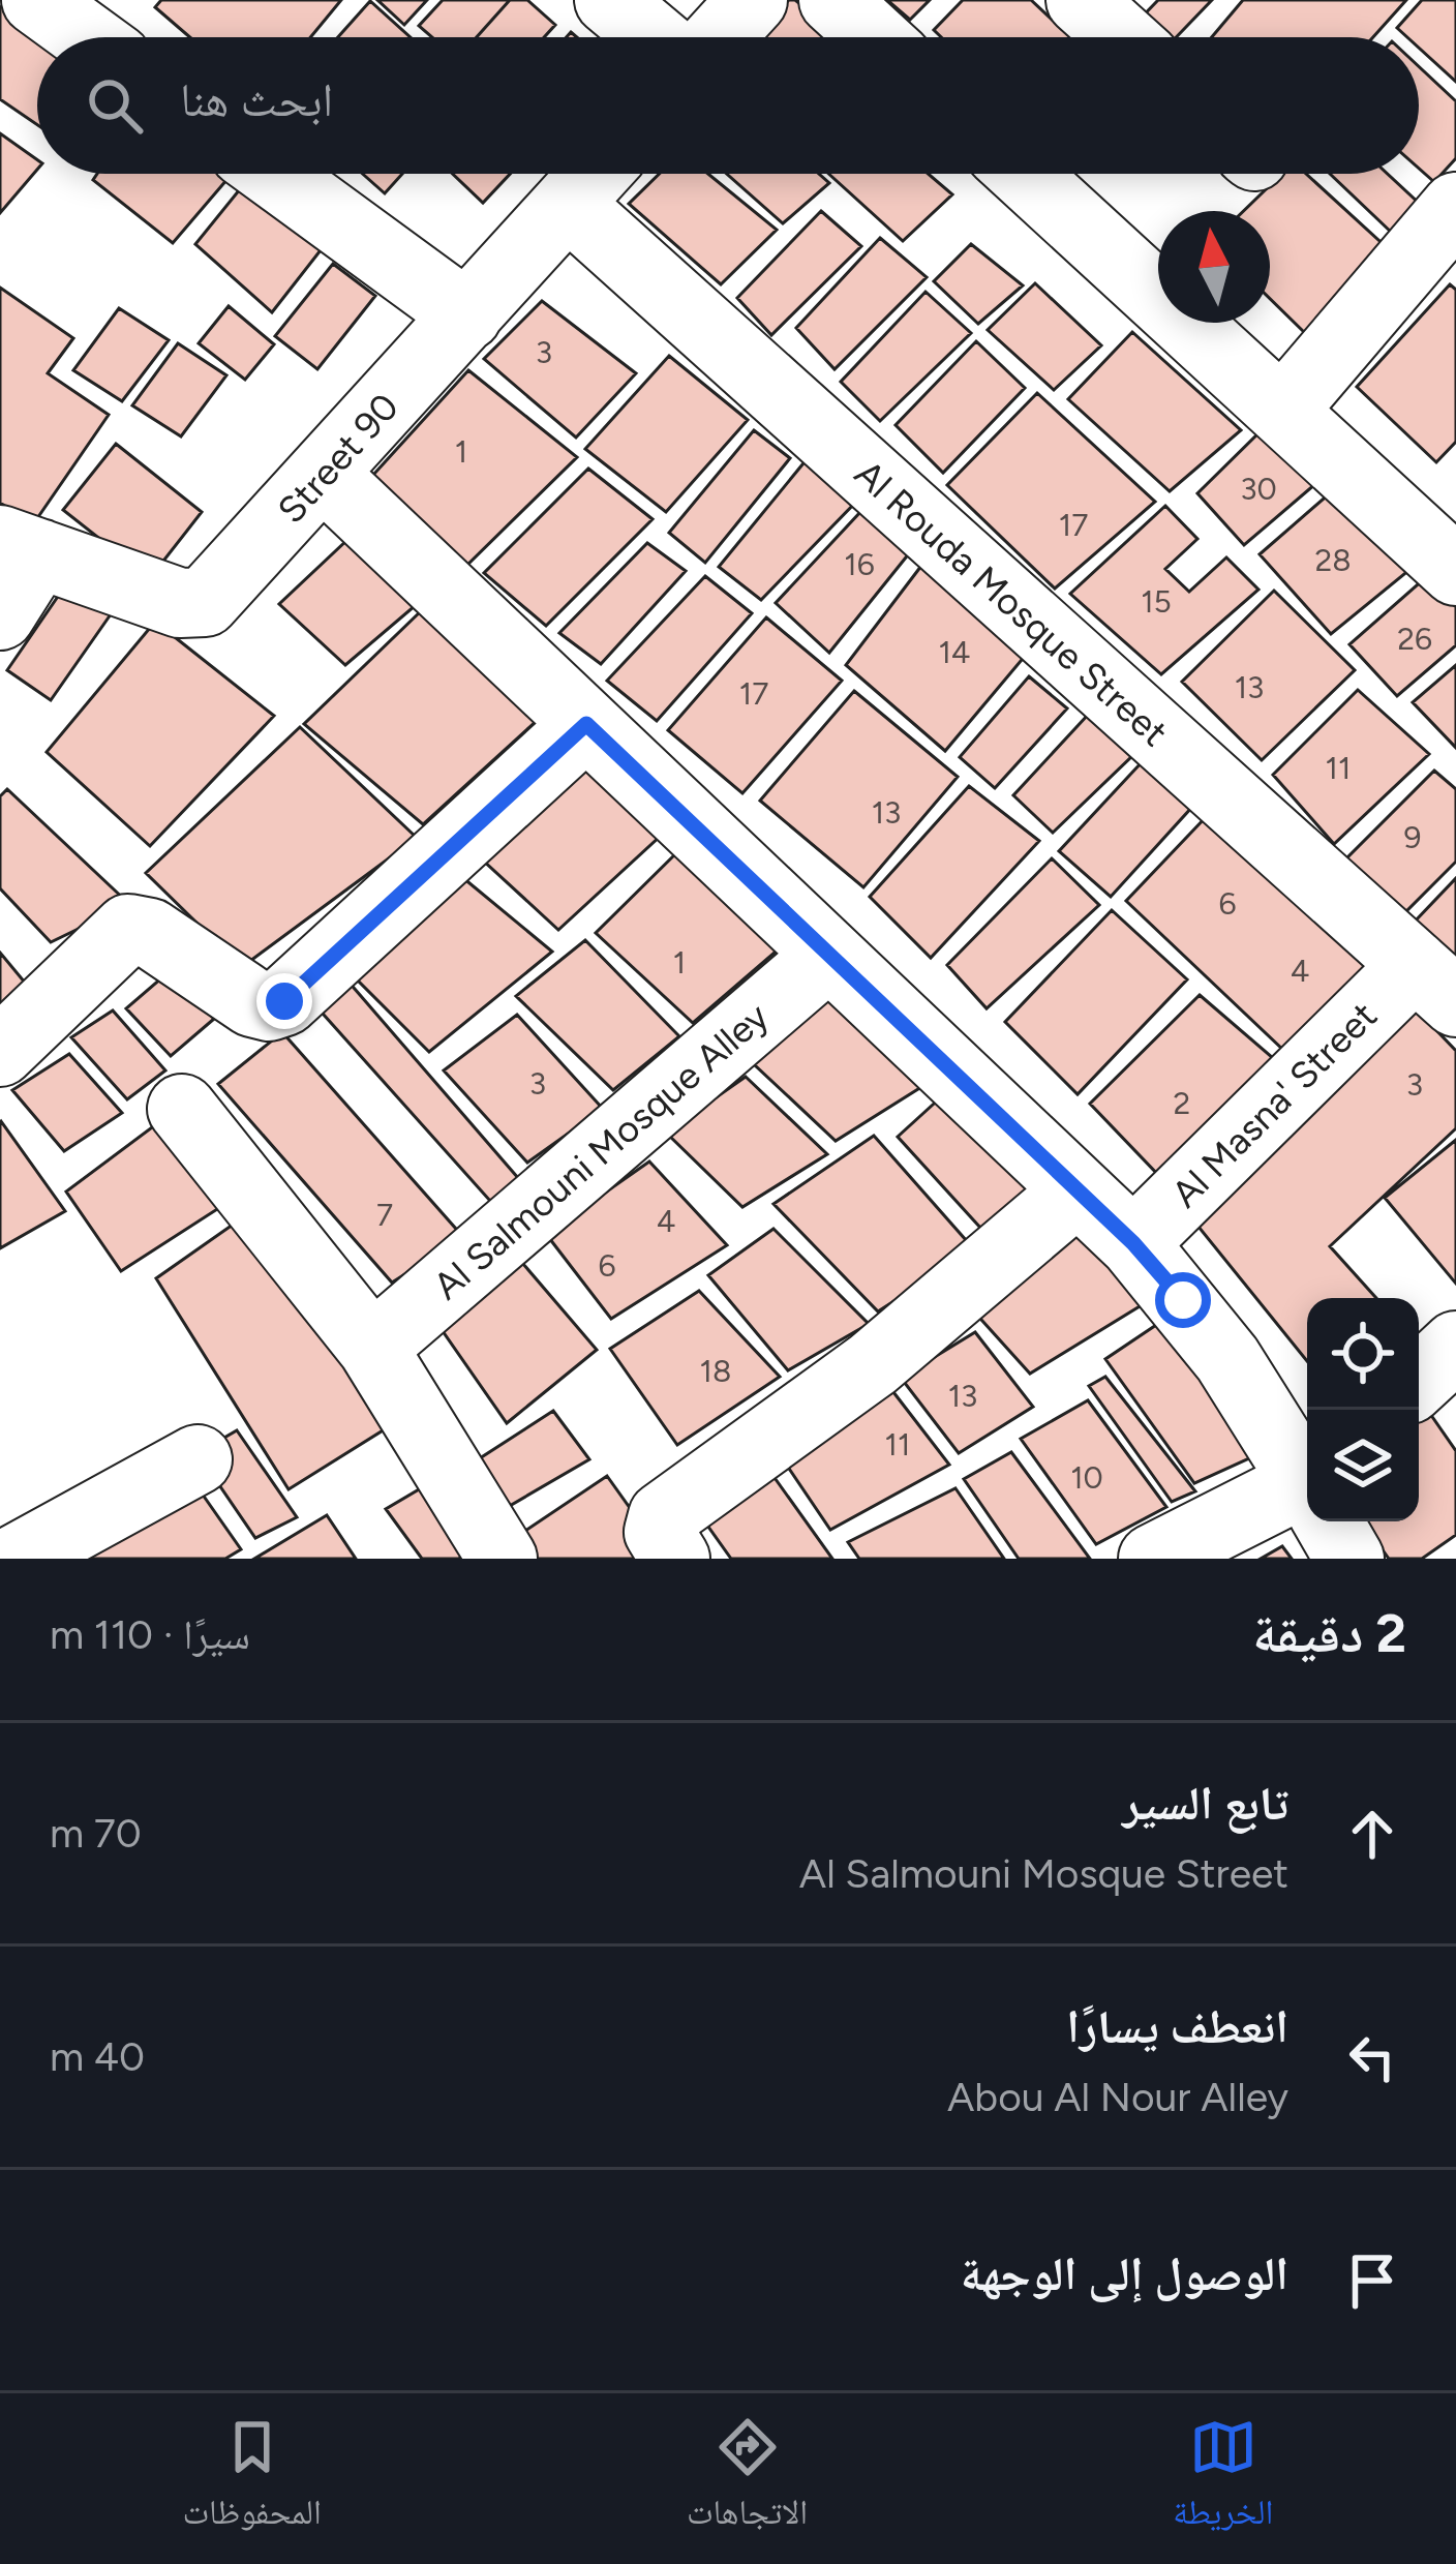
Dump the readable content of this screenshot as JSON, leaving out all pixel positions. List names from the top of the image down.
{
  "streets": {
    "street": [
      "Street 90",
      "Al Rouda Mosque Street",
      "Al Masna' Street",
      "Al Salmouni Mosque Alley"
    ]
  },
  "crossings": [
    ["Street 90", "Al Rouda Mosque Street"],
    ["Al Rouda Mosque Street", "Al Masna' Street"]
  ],
  "house_numbers": [
    "3",
    "1",
    "30",
    "17",
    "28",
    "16",
    "15",
    "26",
    "14",
    "13",
    "17",
    "11",
    "13",
    "9",
    "6",
    "1",
    "4",
    "3",
    "3",
    "2",
    "7",
    "4",
    "6",
    "18",
    "13",
    "11",
    "10"
  ],
  "north": "top",
  "page": {
    "search": "ابحث هنا",
    "heading": ["2 دقيقة", "سيرًا · 110 m"],
    "list": [
      ["تابع السير", "Al Salmouni Mosque Street", "70 m"],
      ["انعطف يسارًا", "Abou Al Nour Alley", "40 m"],
      "الوصول إلى الوجهة"
    ],
    "nav": ["الخريطة", "الاتجاهات", "المحفوظات"]
  }
}
